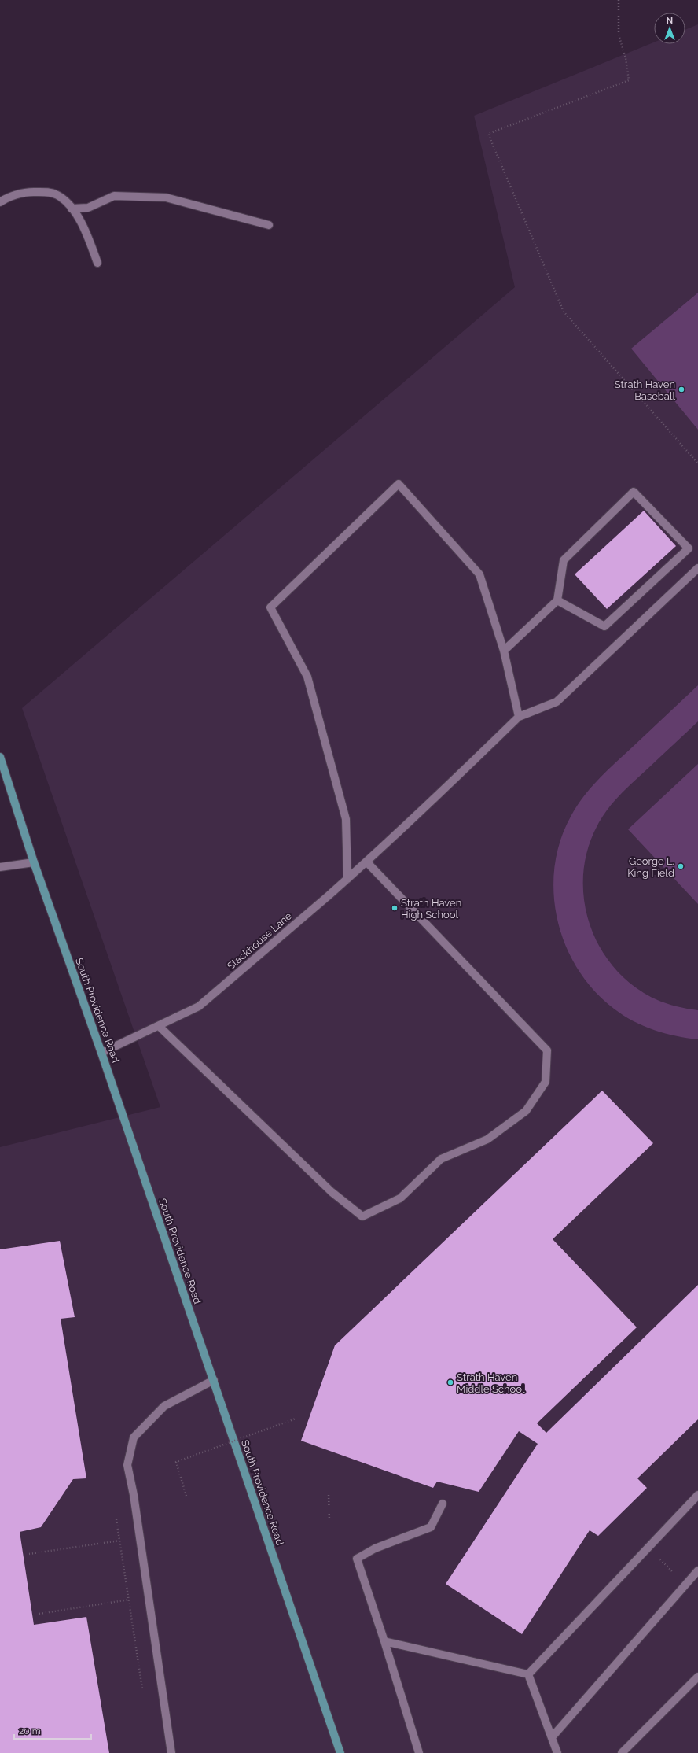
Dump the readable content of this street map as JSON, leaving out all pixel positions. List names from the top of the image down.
{
  "streets": {
    "main road": ["South Providence Road"],
    "street": ["Stackhouse Lane"]
  },
  "crossings": [
    ["Stackhouse Lane", "South Providence Road"]
  ],
  "places": [
    "Strath Haven Baseball",
    "George L. King Field",
    "Strath Haven High School",
    "Strath Haven Middle School"
  ],
  "scale_bar": "20 m",
  "north": "top"
}
